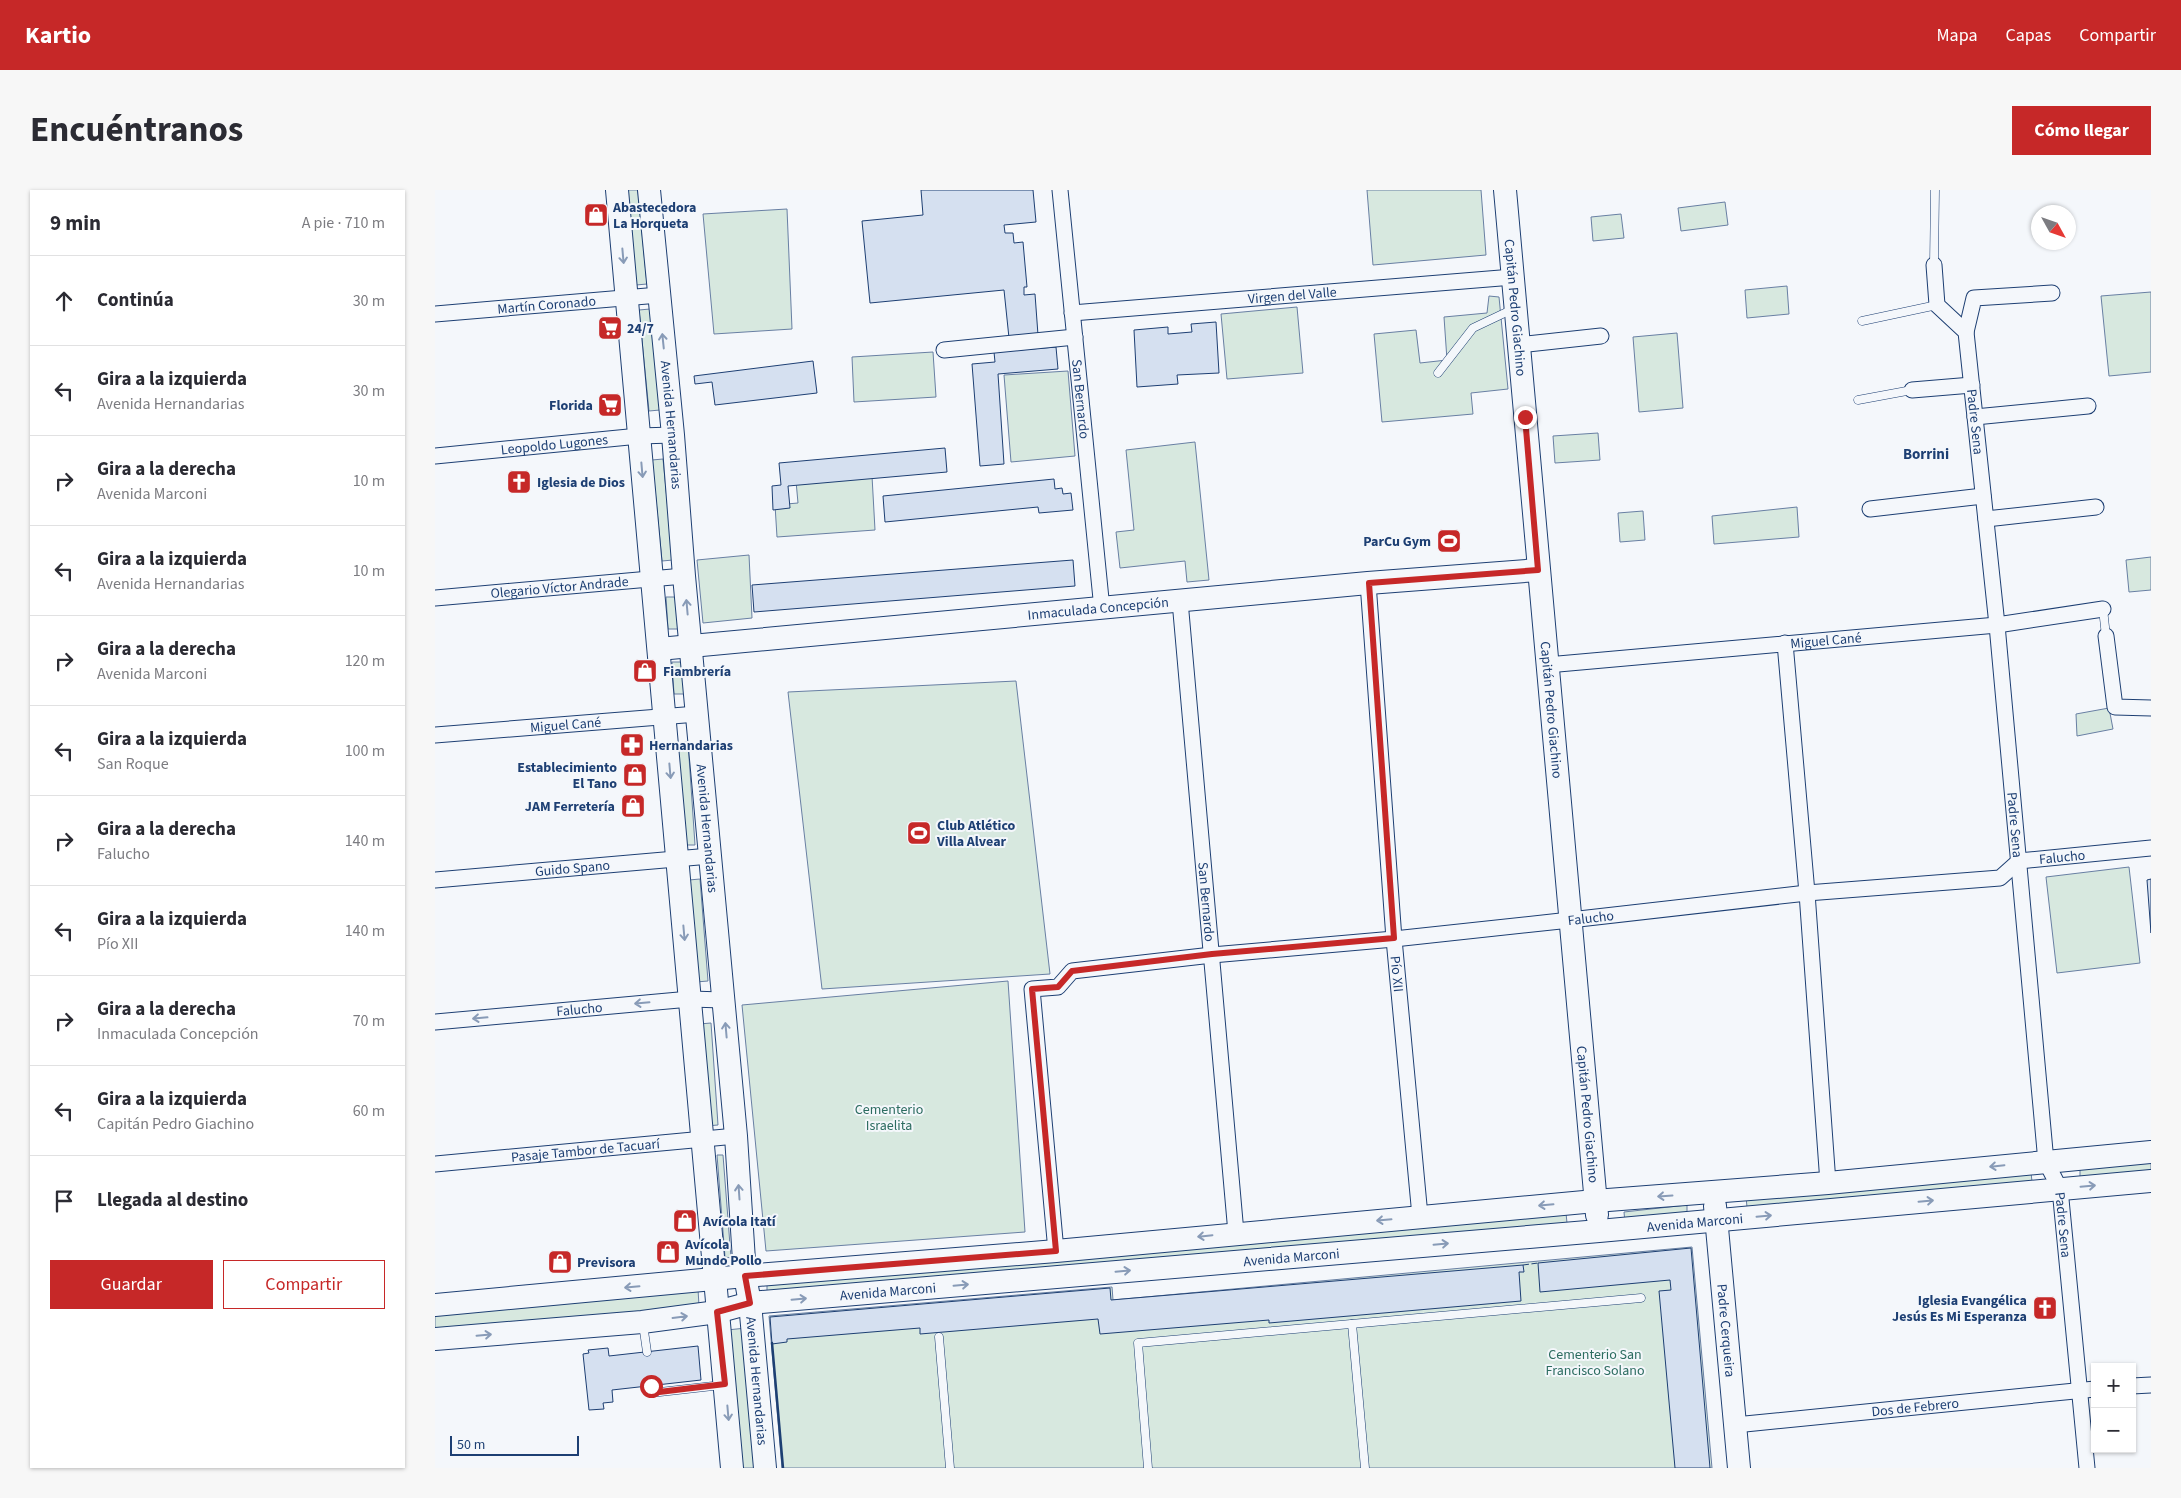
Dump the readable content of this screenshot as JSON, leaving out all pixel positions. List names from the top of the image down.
{
  "streets": {
    "main road": [
      "Capitán Pedro Giachino",
      "Avenida Hernandarias",
      "Inmaculada Concepción",
      "Avenida Marconi",
      "Padre Cerqueira"
    ],
    "street": [
      "Virgen del Valle",
      "Martín Coronado",
      "San Bernardo",
      "Padre Sena",
      "Leopoldo Lugones",
      "Olegario Víctor Andrade",
      "Miguel Cané",
      "Falucho",
      "Guido Spano",
      "Pío XII",
      "Pasaje Tambor de Tacuarí",
      "Dos de Febrero"
    ]
  },
  "crossings": [
    ["Virgen del Valle", "Capitán Pedro Giachino"],
    ["Virgen del Valle", "San Bernardo"],
    ["Martín Coronado", "Avenida Hernandarias"],
    ["Capitán Pedro Giachino", "Inmaculada Concepción"],
    ["Capitán Pedro Giachino", "Miguel Cané"],
    ["Capitán Pedro Giachino", "Falucho"],
    ["Capitán Pedro Giachino", "Avenida Marconi"],
    ["San Bernardo", "Inmaculada Concepción"],
    ["San Bernardo", "Falucho"],
    ["San Bernardo", "Avenida Marconi"],
    ["Padre Sena", "Miguel Cané"],
    ["Padre Sena", "Falucho"],
    ["Padre Sena", "Avenida Marconi"],
    ["Padre Sena", "Dos de Febrero"],
    ["Avenida Hernandarias", "Leopoldo Lugones"],
    ["Avenida Hernandarias", "Olegario Víctor Andrade"],
    ["Avenida Hernandarias", "Inmaculada Concepción"],
    ["Avenida Hernandarias", "Miguel Cané"],
    ["Avenida Hernandarias", "Falucho"],
    ["Avenida Hernandarias", "Guido Spano"],
    ["Avenida Hernandarias", "Pasaje Tambor de Tacuarí"],
    ["Avenida Hernandarias", "Avenida Marconi"],
    ["Inmaculada Concepción", "Pío XII"],
    ["Falucho", "Pío XII"],
    ["Falucho", "Avenida Marconi"],
    ["Pío XII", "Avenida Marconi"],
    ["Avenida Marconi", "Padre Cerqueira"],
    ["Padre Cerqueira", "Dos de Febrero"]
  ],
  "districts": ["Borrini"],
  "parks": ["Cementerio Israelita", "Cementerio San Francisco Solano"],
  "places": {
    "shop": [
      "Abastecedora La Horqueta",
      "Fiambrería",
      "Establecimiento El Tano",
      "JAM Ferretería",
      "Avícola Itatí",
      "Avícola Mundo Pollo",
      "Previsora"
    ],
    "supermarket": ["24/7", "Florida"],
    "church": ["Iglesia de Dios", "Iglesia Evangélica Jesús Es Mi Esperanza"],
    "sports": ["ParCu Gym", "Club Atlético Villa Alvear"],
    "pharmacy": ["Hernandarias"]
  },
  "scale_bar": "50 m",
  "north": "bottom right",
  "page": {
    "header": "Kartio",
    "nav": ["Mapa", "Capas", "Compartir"],
    "title": "Encuéntranos",
    "buttons": [
      "Cómo llegar",
      ["Guardar", "Compartir"]
    ],
    "heading": ["9 min", "A pie · 710 m"],
    "list": [
      ["Continúa", "30 m"],
      ["Gira a la izquierda", "Avenida Hernandarias", "30 m"],
      ["Gira a la derecha", "Avenida Marconi", "10 m"],
      ["Gira a la izquierda", "Avenida Hernandarias", "10 m"],
      ["Gira a la derecha", "Avenida Marconi", "120 m"],
      ["Gira a la izquierda", "San Roque", "100 m"],
      ["Gira a la derecha", "Falucho", "140 m"],
      ["Gira a la izquierda", "Pío XII", "140 m"],
      ["Gira a la derecha", "Inmaculada Concepción", "70 m"],
      ["Gira a la izquierda", "Capitán Pedro Giachino", "60 m"],
      "Llegada al destino"
    ],
    "map_buttons": ["+", "−"],
    "scale": "50 m"
  }
}
